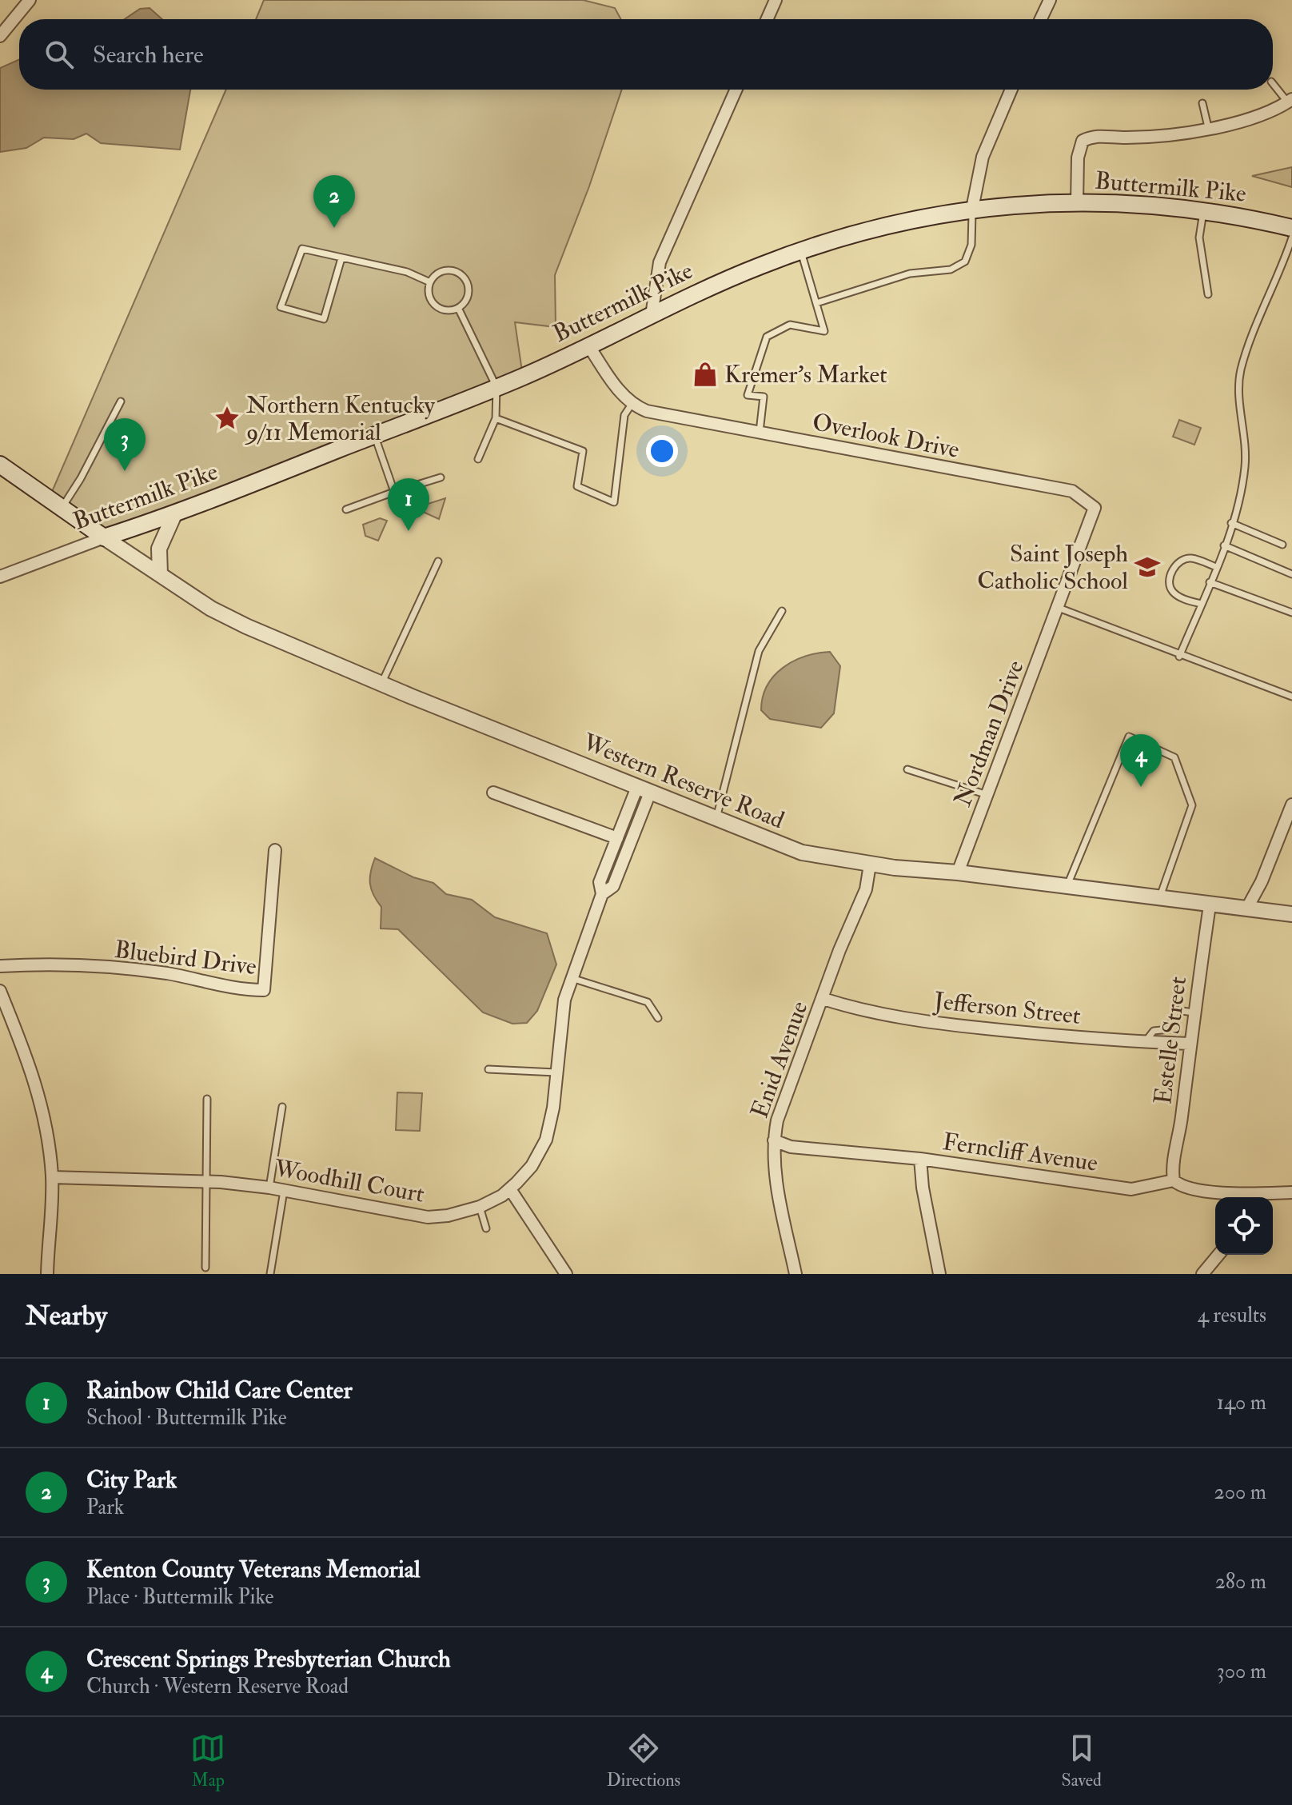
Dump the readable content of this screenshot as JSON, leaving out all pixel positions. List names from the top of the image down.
{
  "streets": {
    "main road": ["Buttermilk Pike"],
    "street": [
      "Overlook Drive",
      "Nordman Drive",
      "Western Reserve Road",
      "Bluebird Drive",
      "Jefferson Street",
      "Estelle Street",
      "Enid Avenue",
      "Ferncliff Avenue",
      "Woodhill Court"
    ]
  },
  "crossings": [
    ["Buttermilk Pike", "Overlook Drive"],
    ["Buttermilk Pike", "Western Reserve Road"],
    ["Overlook Drive", "Nordman Drive"],
    ["Nordman Drive", "Western Reserve Road"],
    ["Western Reserve Road", "Estelle Street"],
    ["Western Reserve Road", "Enid Avenue"],
    ["Western Reserve Road", "Woodhill Court"],
    ["Jefferson Street", "Estelle Street"],
    ["Jefferson Street", "Enid Avenue"],
    ["Estelle Street", "Ferncliff Avenue"],
    ["Enid Avenue", "Ferncliff Avenue"]
  ],
  "places": {
    "shop": ["Kremer’s Market"],
    "place": ["Northern Kentucky 9/11 Memorial"],
    "school or university": ["Saint Joseph Catholic School"]
  },
  "page": {
    "search": "Search here",
    "pins": [
      "2",
      "3",
      "1",
      "4"
    ],
    "heading": ["Nearby", "4 results"],
    "list": [
      {
        "mark": "1",
        "name": "Rainbow Child Care Center",
        "note": "School · Buttermilk Pike",
        "value": "140 m"
      },
      {
        "mark": "2",
        "name": "City Park",
        "note": "Park",
        "value": "200 m"
      },
      {
        "mark": "3",
        "name": "Kenton County Veterans Memorial",
        "note": "Place · Buttermilk Pike",
        "value": "280 m"
      },
      {
        "mark": "4",
        "name": "Crescent Springs Presbyterian Church",
        "note": "Church · Western Reserve Road",
        "value": "300 m"
      }
    ],
    "nav": ["Map", "Directions", "Saved"]
  }
}
